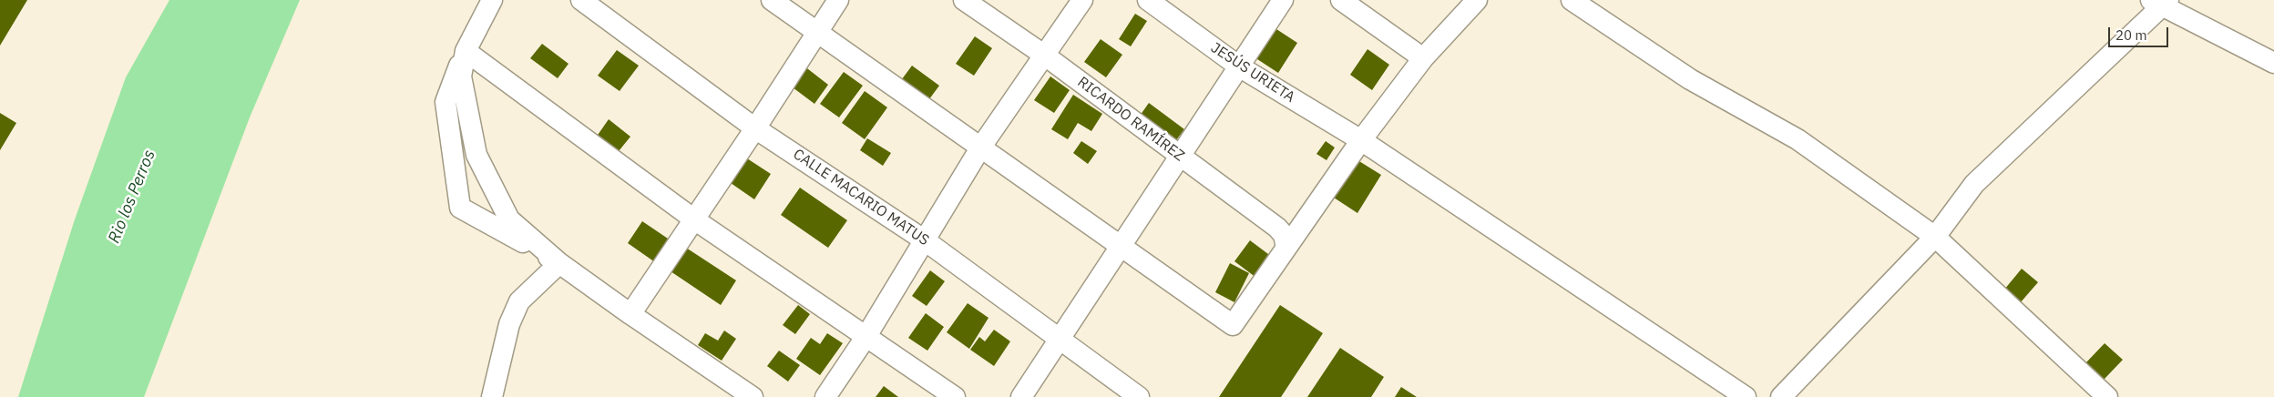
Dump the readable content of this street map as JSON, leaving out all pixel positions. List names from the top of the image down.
{
  "streets": {
    "street": ["JESÚS URIETA", "RICARDO RAMÍREZ", "CALLE MACARIO MATUS"]
  },
  "water": ["Rio los Perros"],
  "scale_bar": "20 m"
}
